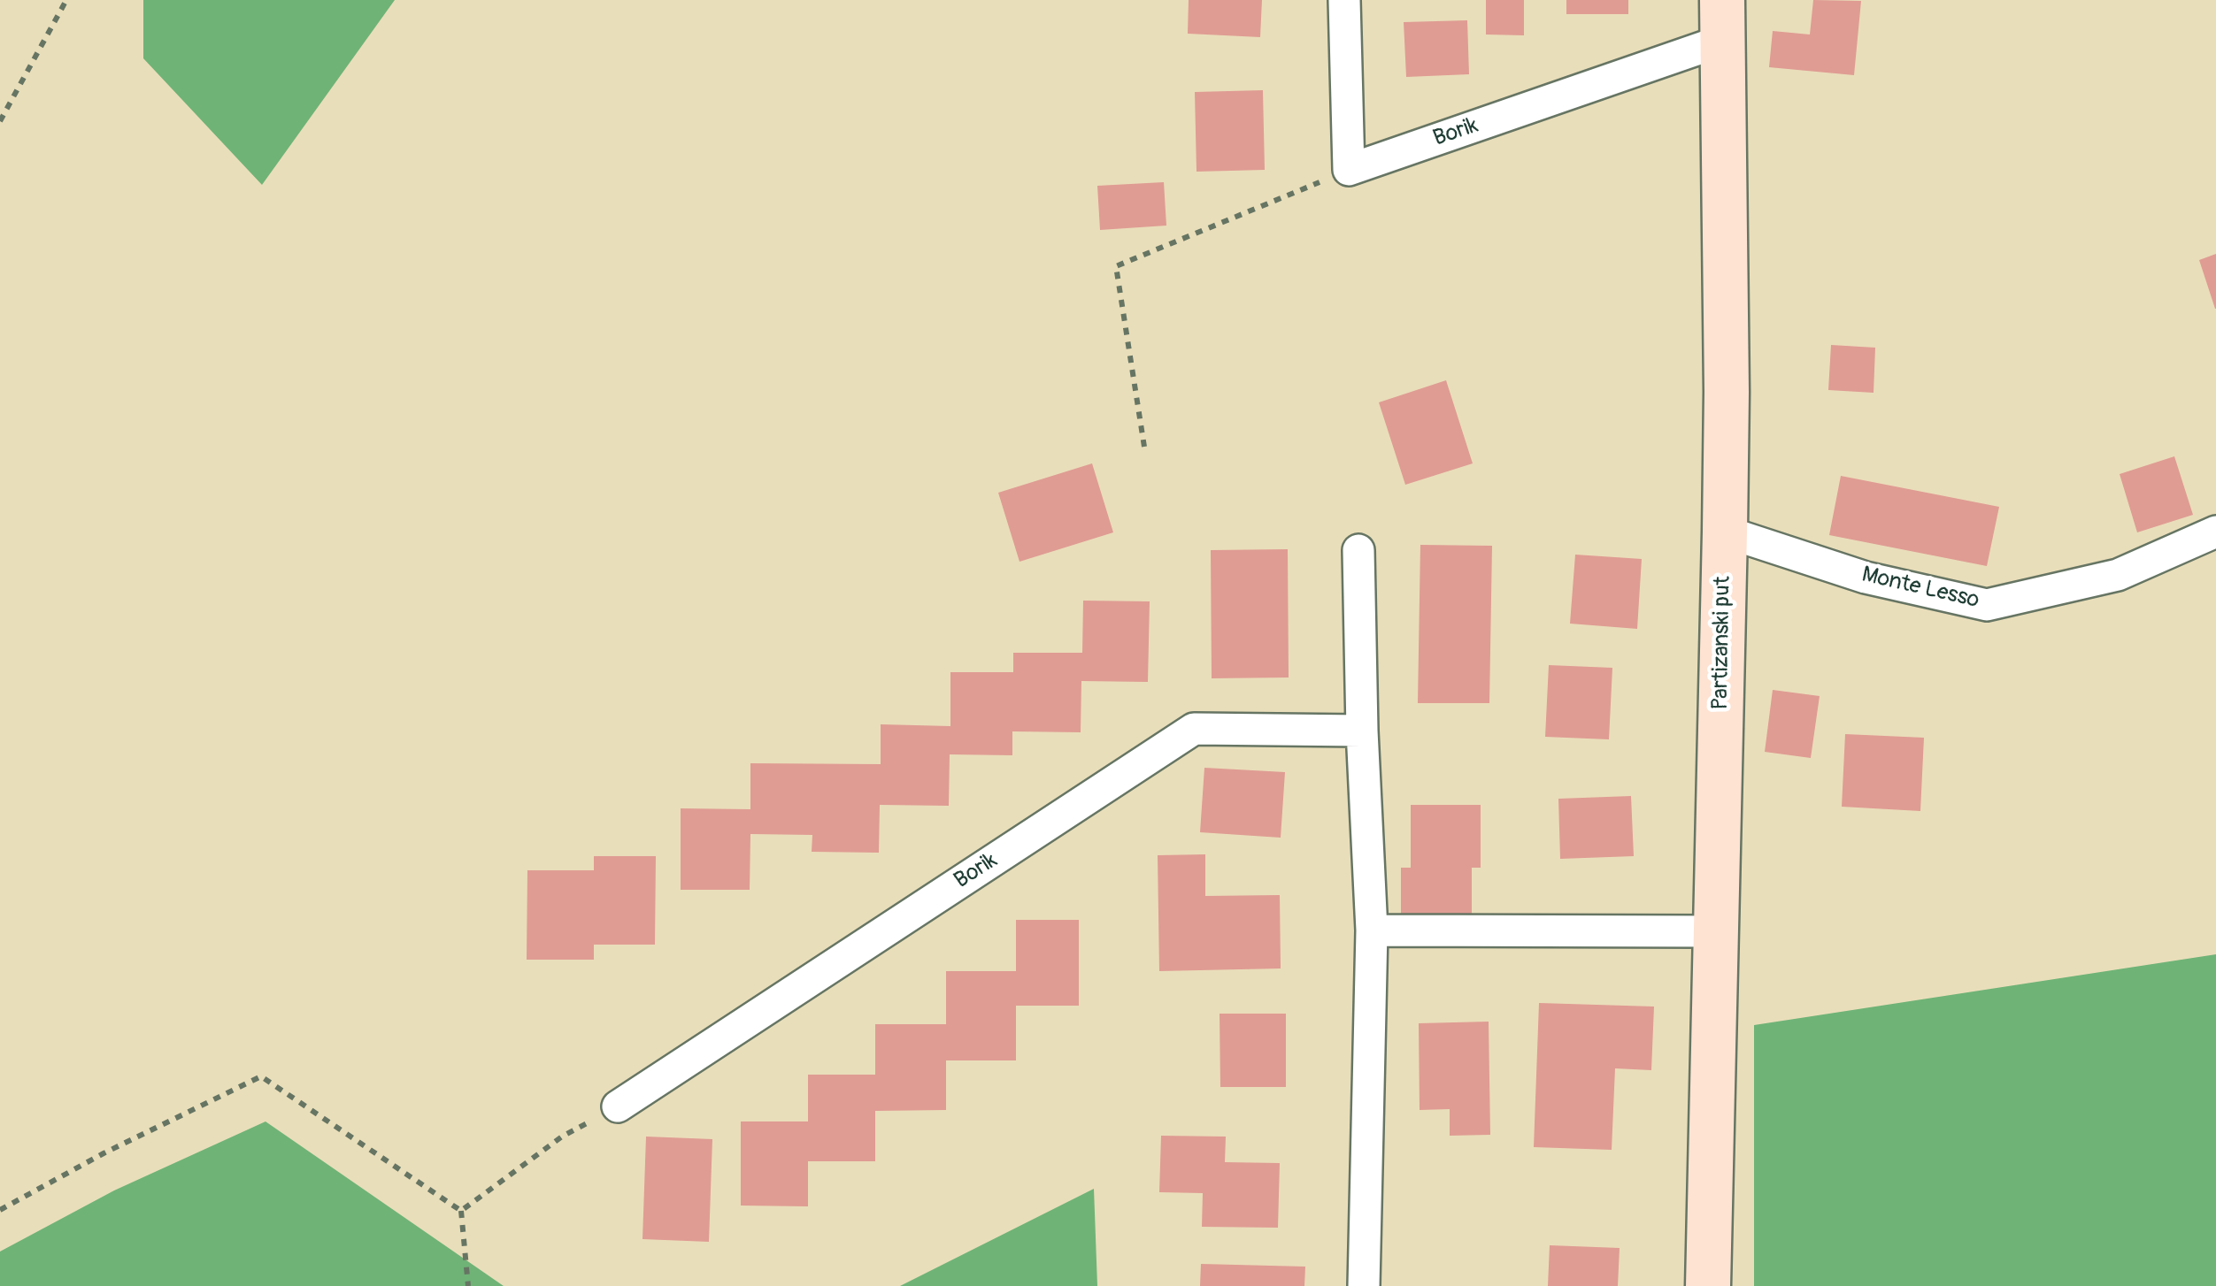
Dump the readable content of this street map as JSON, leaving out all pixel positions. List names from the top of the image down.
{
  "streets": {
    "street": ["Borik", "Monte Lesso", "Partizanski put"]
  },
  "crossings": [
    ["Borik", "Partizanski put"],
    ["Monte Lesso", "Partizanski put"]
  ]
}
